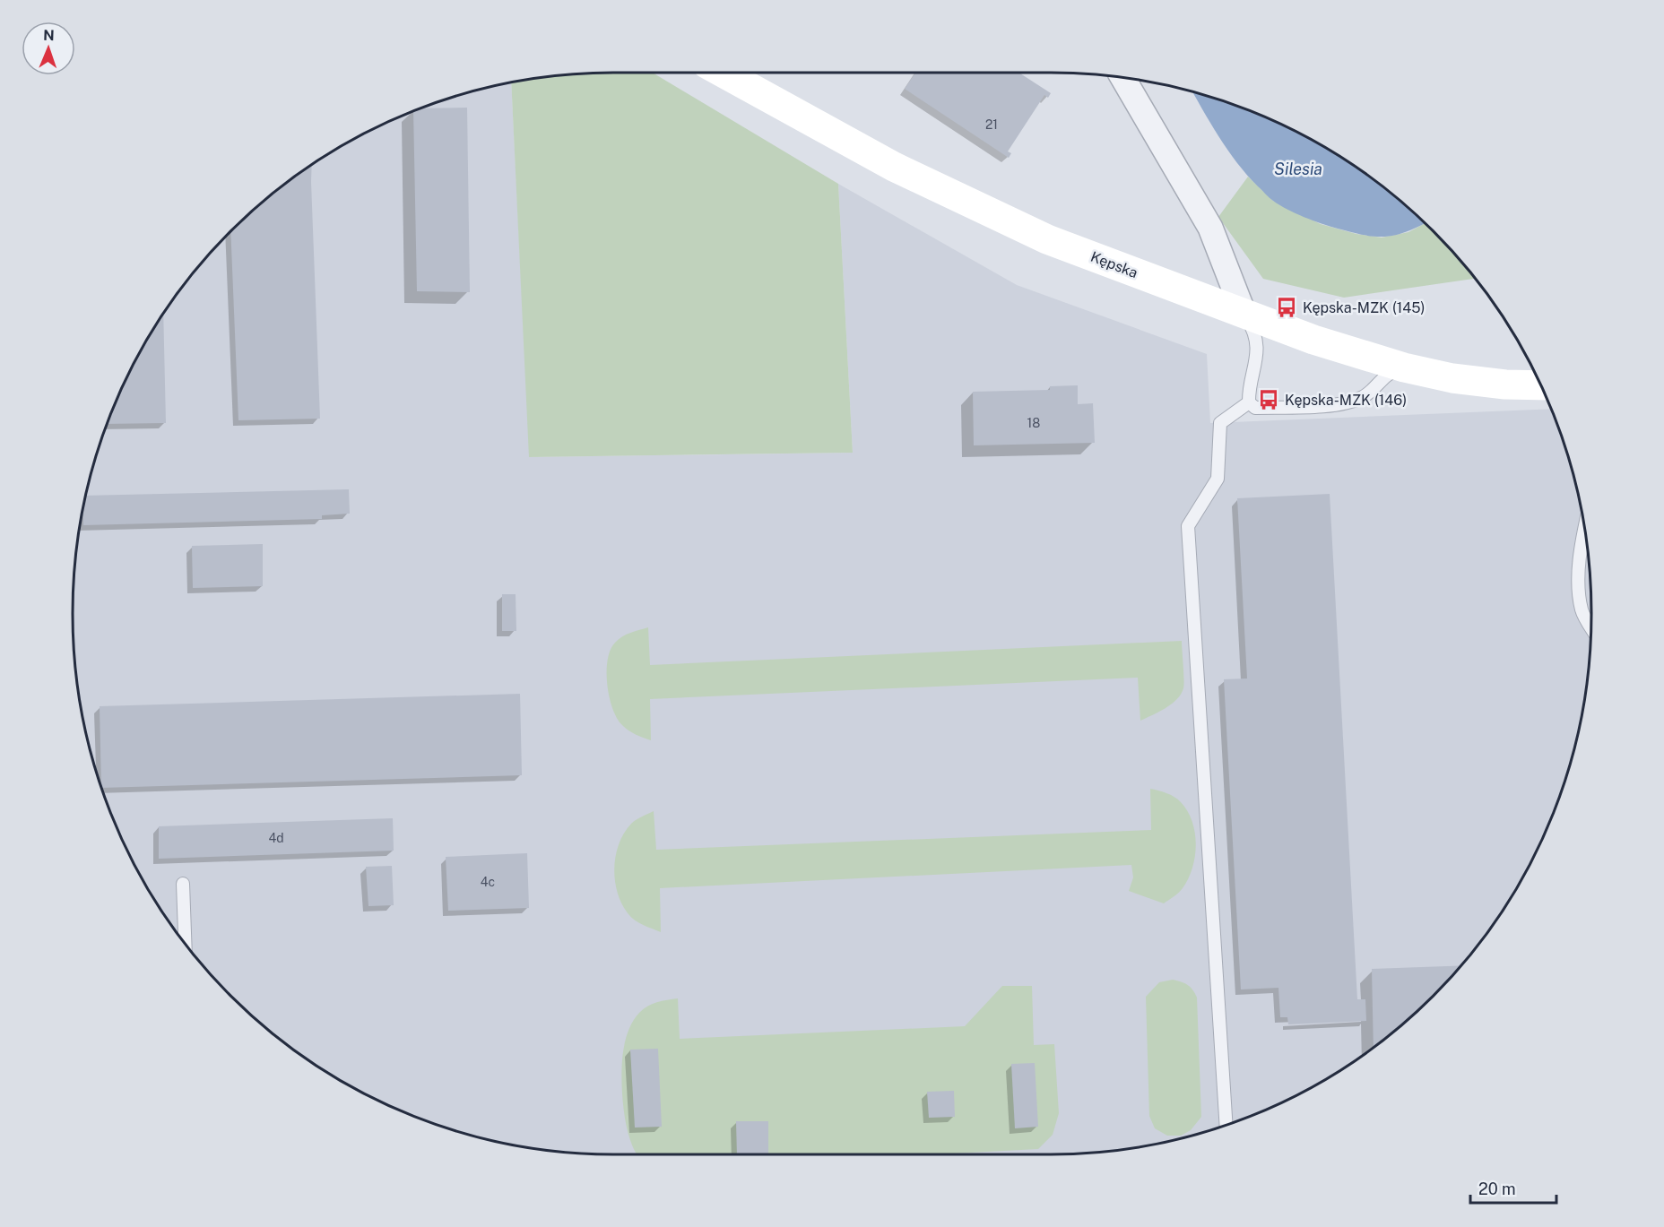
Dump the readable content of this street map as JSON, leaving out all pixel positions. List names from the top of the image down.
{
  "streets": {
    "street": ["Kępska"]
  },
  "water": ["Silesia"],
  "places": {
    "bus stop": ["Kępska-MZK (145)", "Kępska-MZK (146)"]
  },
  "house_numbers": [
    "21",
    "18",
    "4d",
    "4c"
  ],
  "scale_bar": "20 m",
  "north": "top"
}
